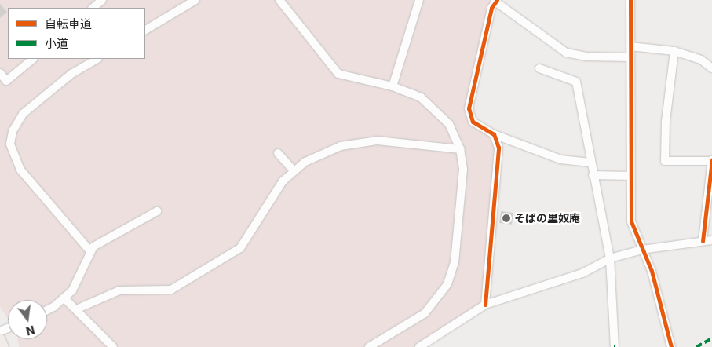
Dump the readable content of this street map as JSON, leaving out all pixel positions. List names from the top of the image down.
{
  "places": ["そばの里奴庵"],
  "legend": ["自転車道", "小道"],
  "north": "bottom"
}
